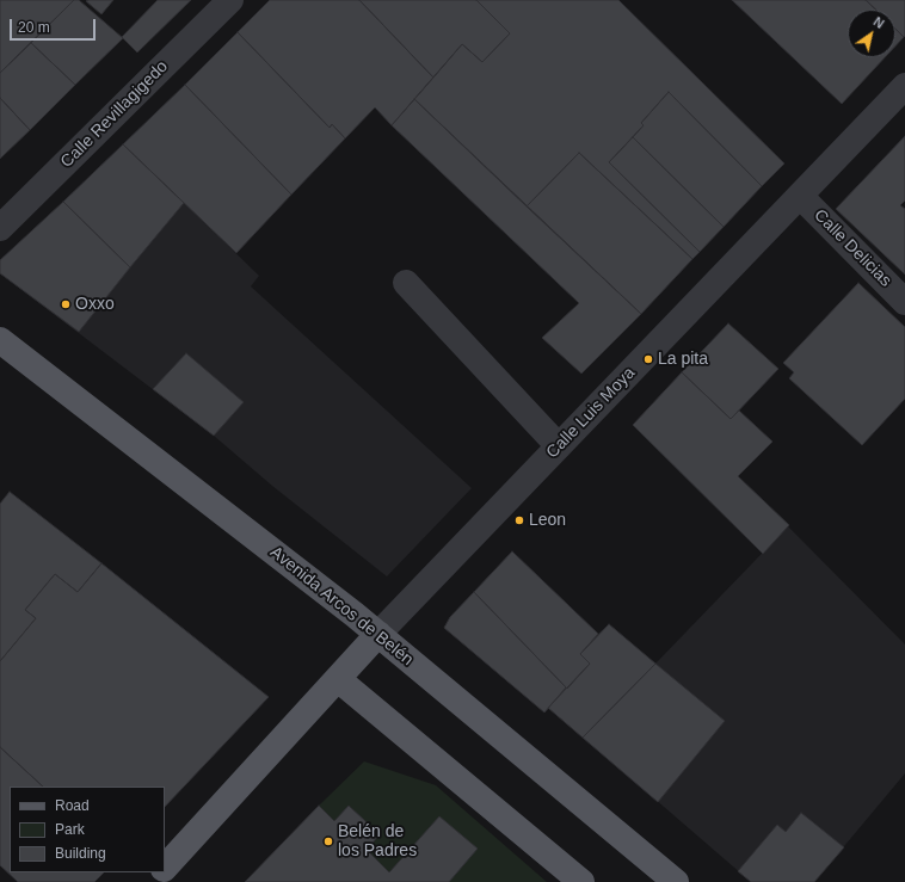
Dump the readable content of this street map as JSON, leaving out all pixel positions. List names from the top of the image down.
{
  "streets": {
    "main road": ["Calle Luis Moya", "Avenida Arcos de Belén"],
    "street": ["Calle Revillagigedo", "Calle Delicias"]
  },
  "crossings": [
    ["Calle Delicias", "Calle Luis Moya"],
    ["Calle Luis Moya", "Avenida Arcos de Belén"]
  ],
  "places": [
    "Oxxo",
    "La pita",
    "Leon",
    "Belén de los Padres"
  ],
  "legend": ["Road", "Park", "Building"],
  "scale_bar": "20 m",
  "north": "top right"
}
